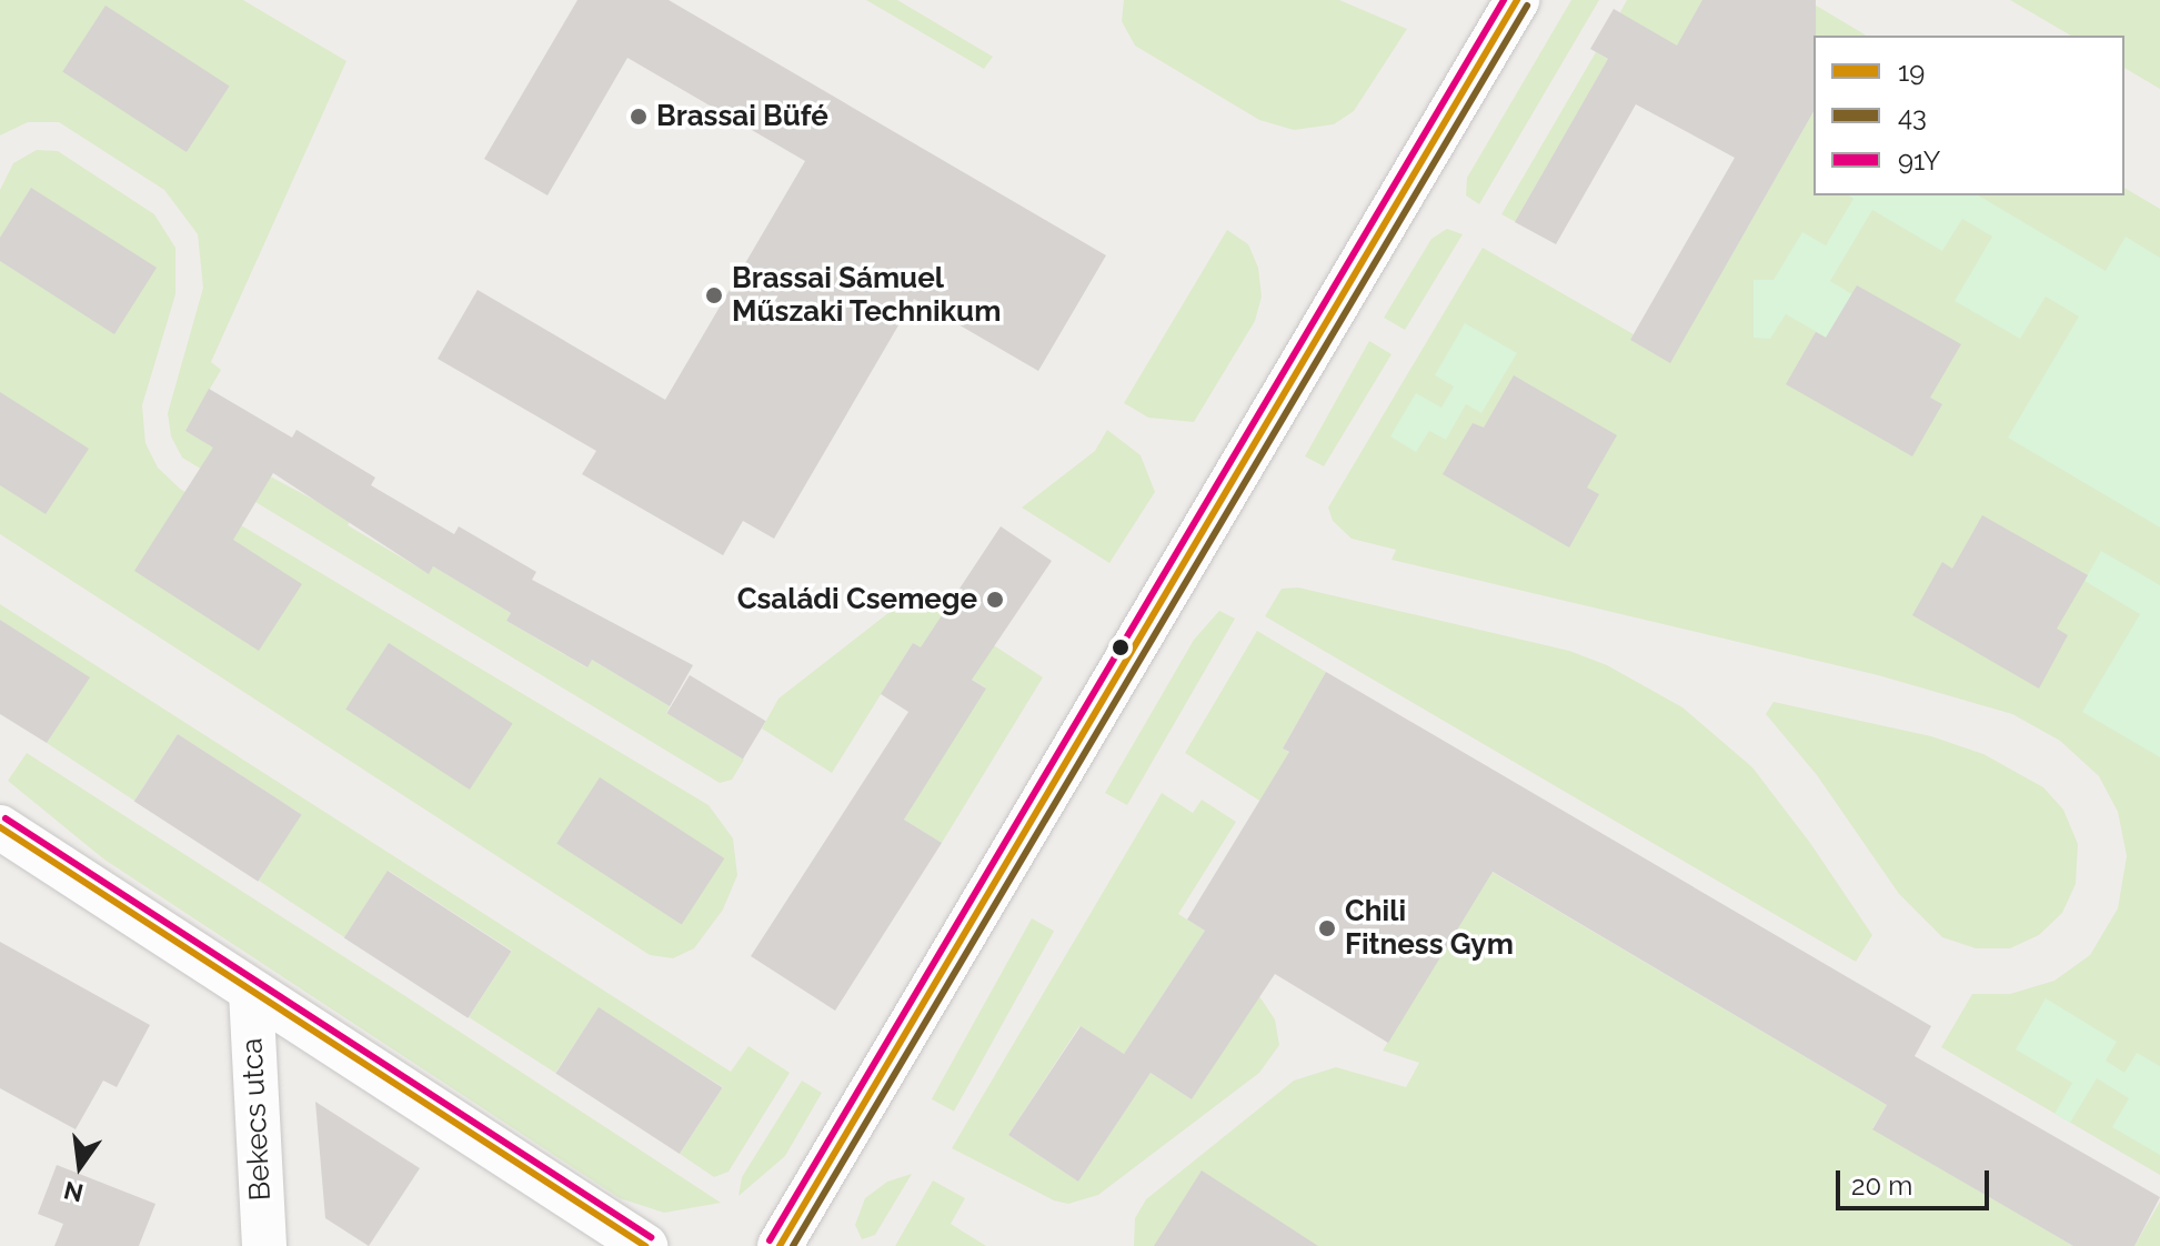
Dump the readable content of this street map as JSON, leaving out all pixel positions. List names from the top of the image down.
{
  "streets": {
    "street": ["Bekecs utca"]
  },
  "places": [
    "Brassai Büfé",
    "Brassai Sámuel Műszaki Technikum",
    "Családi Csemege",
    "Chili Fitness Gym"
  ],
  "lines": ["transit line 19", "transit line 91Y", "transit line 43"],
  "legend": ["19", "43", "91Y"],
  "scale_bar": "20 m",
  "north": "bottom"
}
